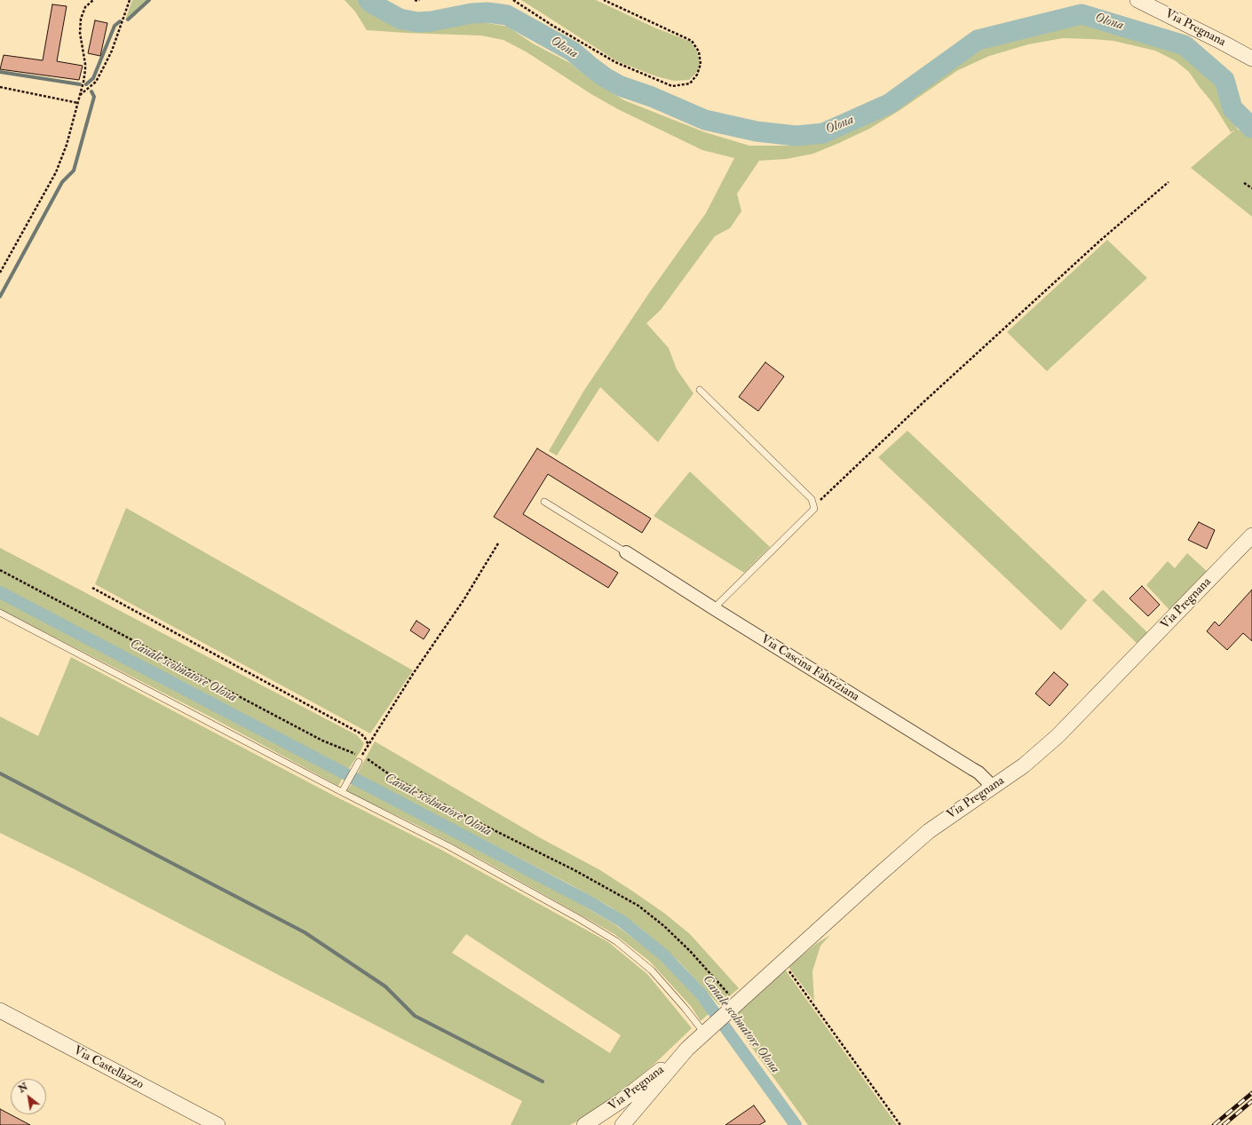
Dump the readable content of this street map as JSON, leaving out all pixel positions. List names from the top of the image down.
{
  "streets": {
    "street": ["Via Pregnana", "Via Cascina Fabriziana", "Via Castellazzo"]
  },
  "crossings": [
    ["Via Pregnana", "Via Cascina Fabriziana"]
  ],
  "water": ["Olona", "Canale scolmatore Olona"],
  "north": "top left"
}
